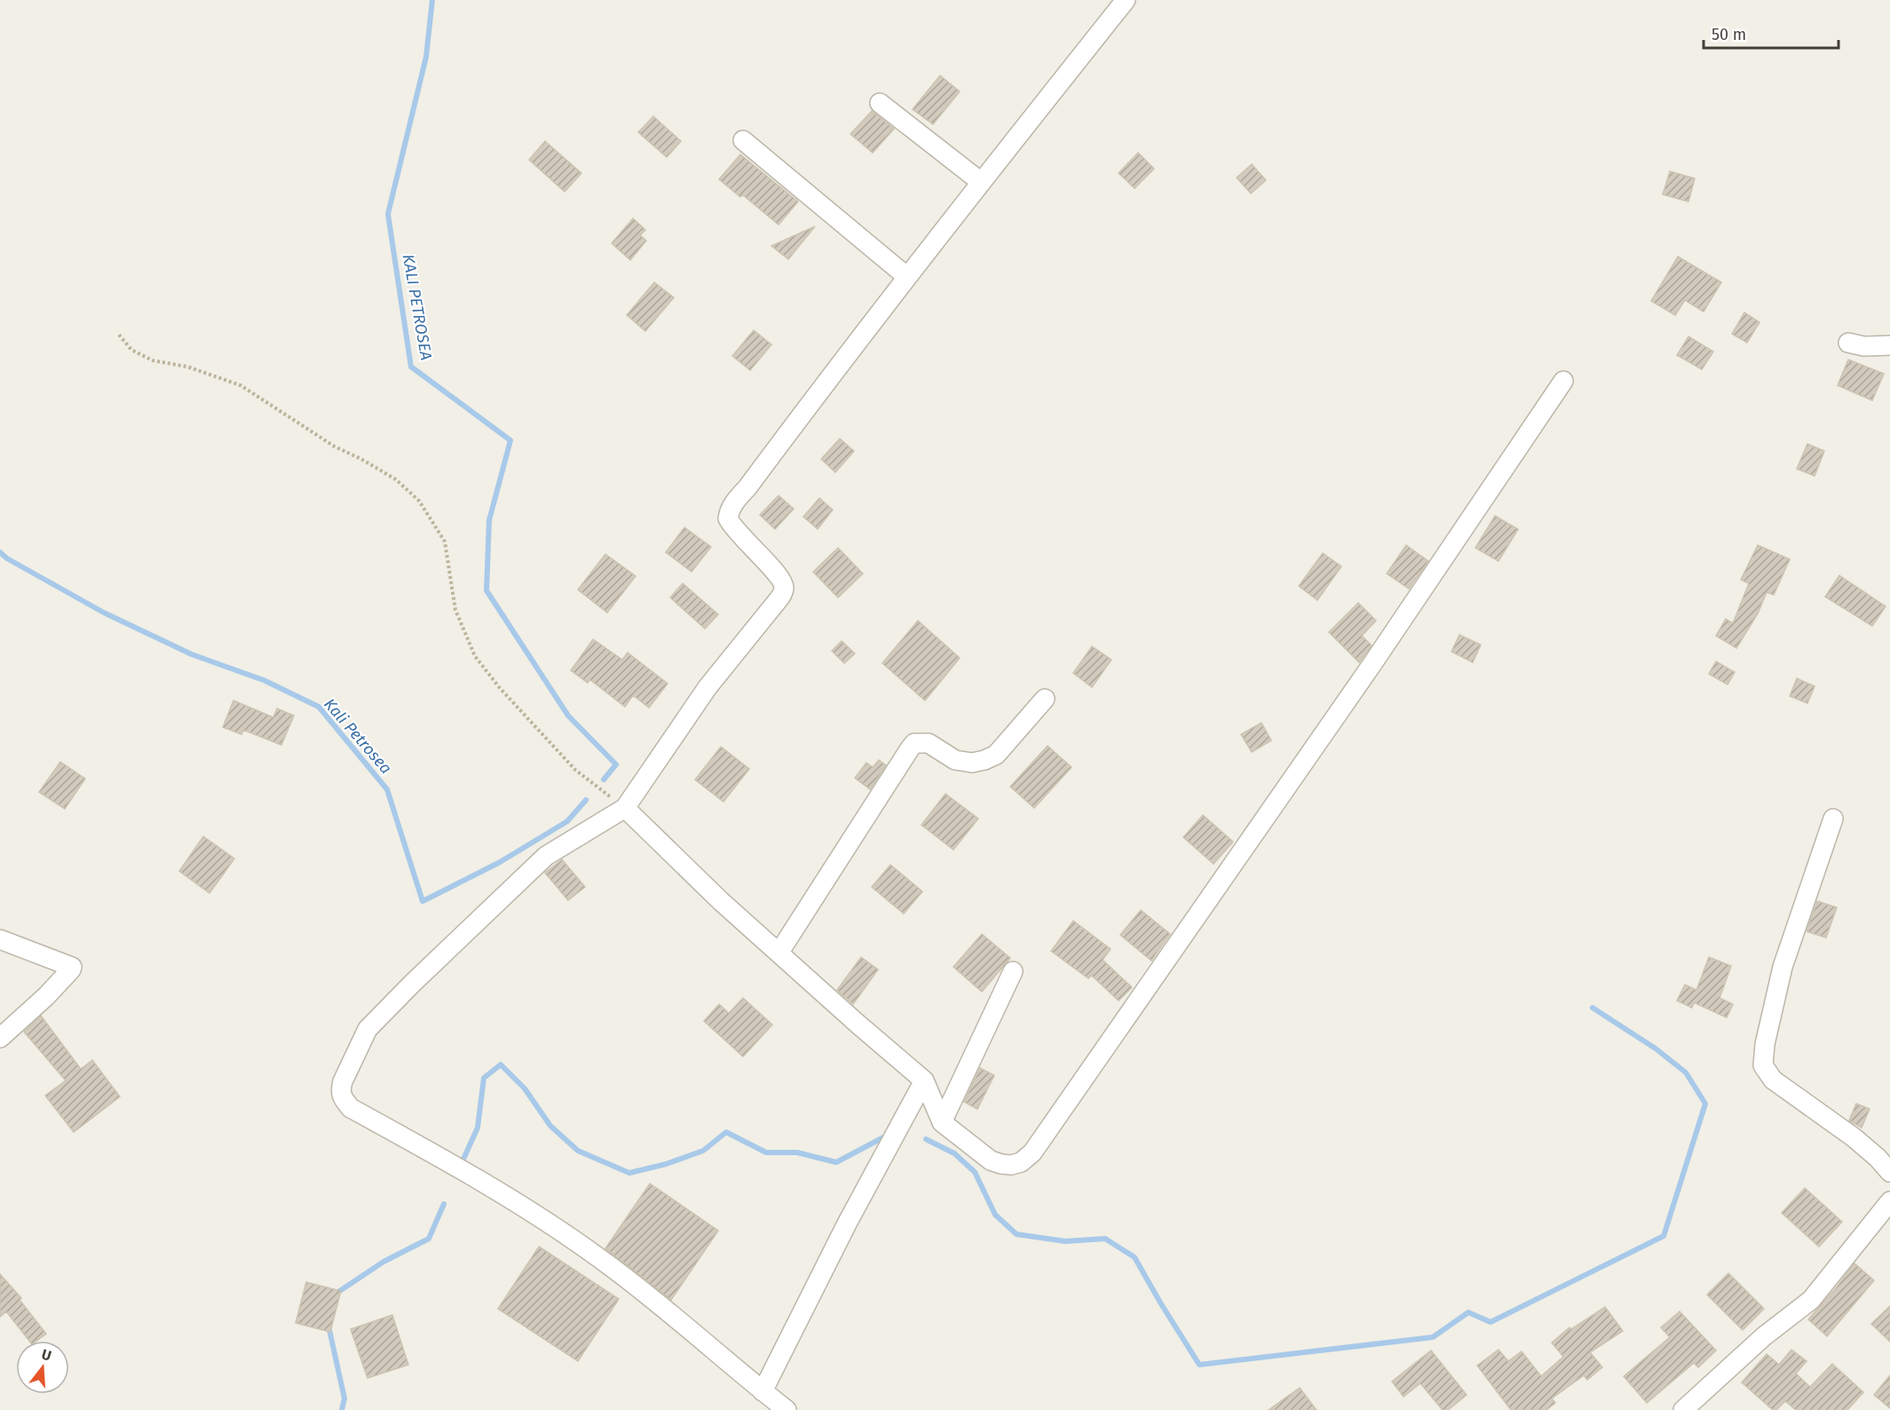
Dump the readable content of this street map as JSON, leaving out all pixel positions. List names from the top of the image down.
{
  "water": ["KALI PETROSEA", "Kali Petrosea"],
  "scale_bar": "50 m",
  "north": "top"
}
